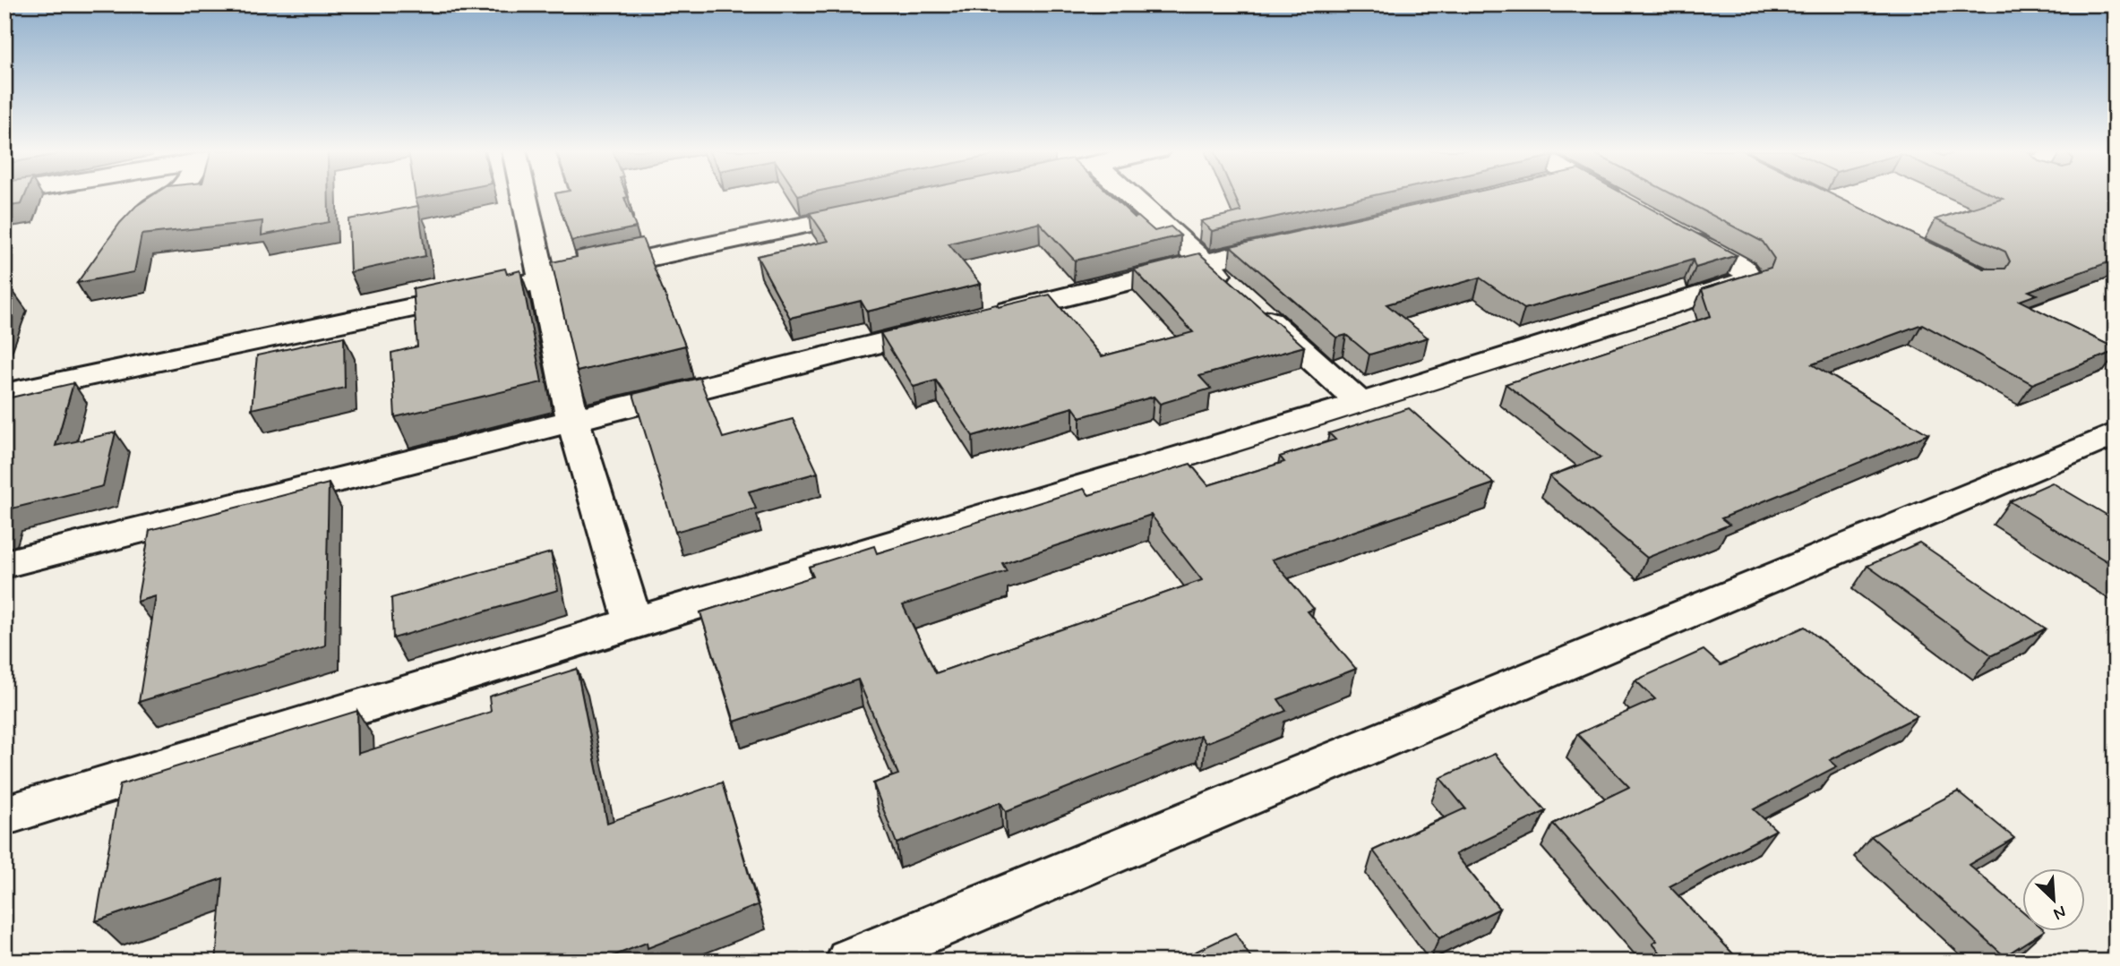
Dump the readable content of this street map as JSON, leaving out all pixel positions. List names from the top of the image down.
{
  "north": "bottom right"
}
